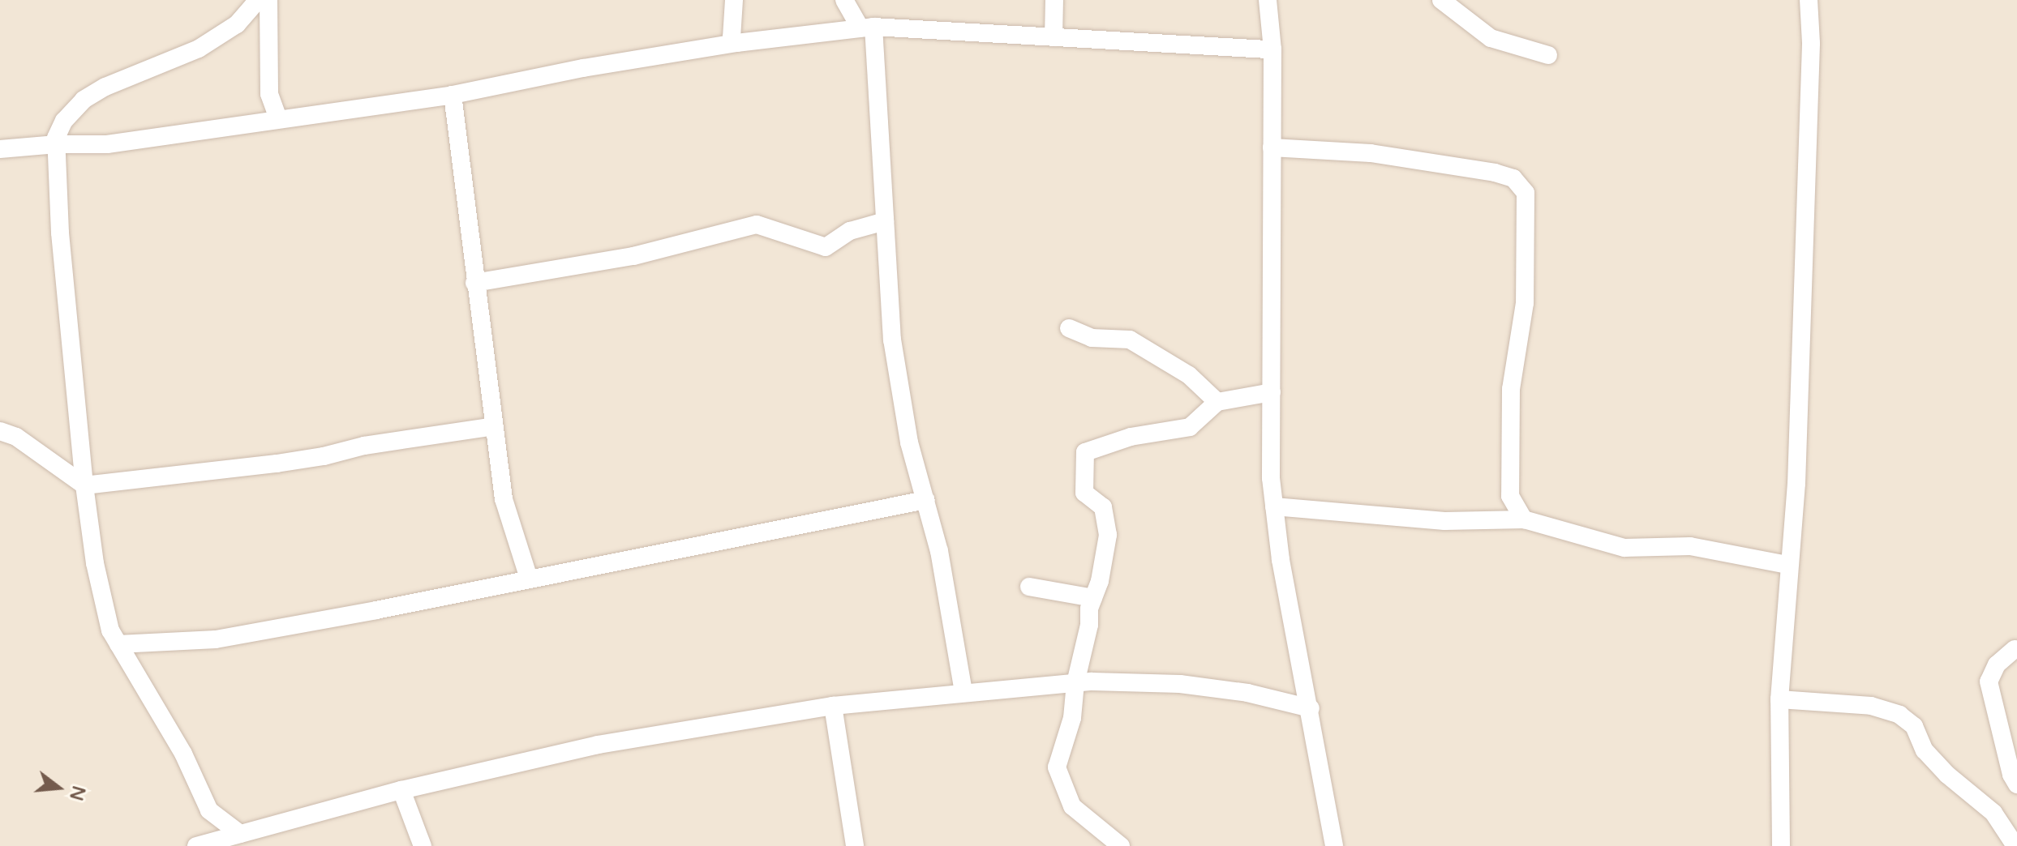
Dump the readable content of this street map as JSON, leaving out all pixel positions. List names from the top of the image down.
{
  "north": "right"
}
